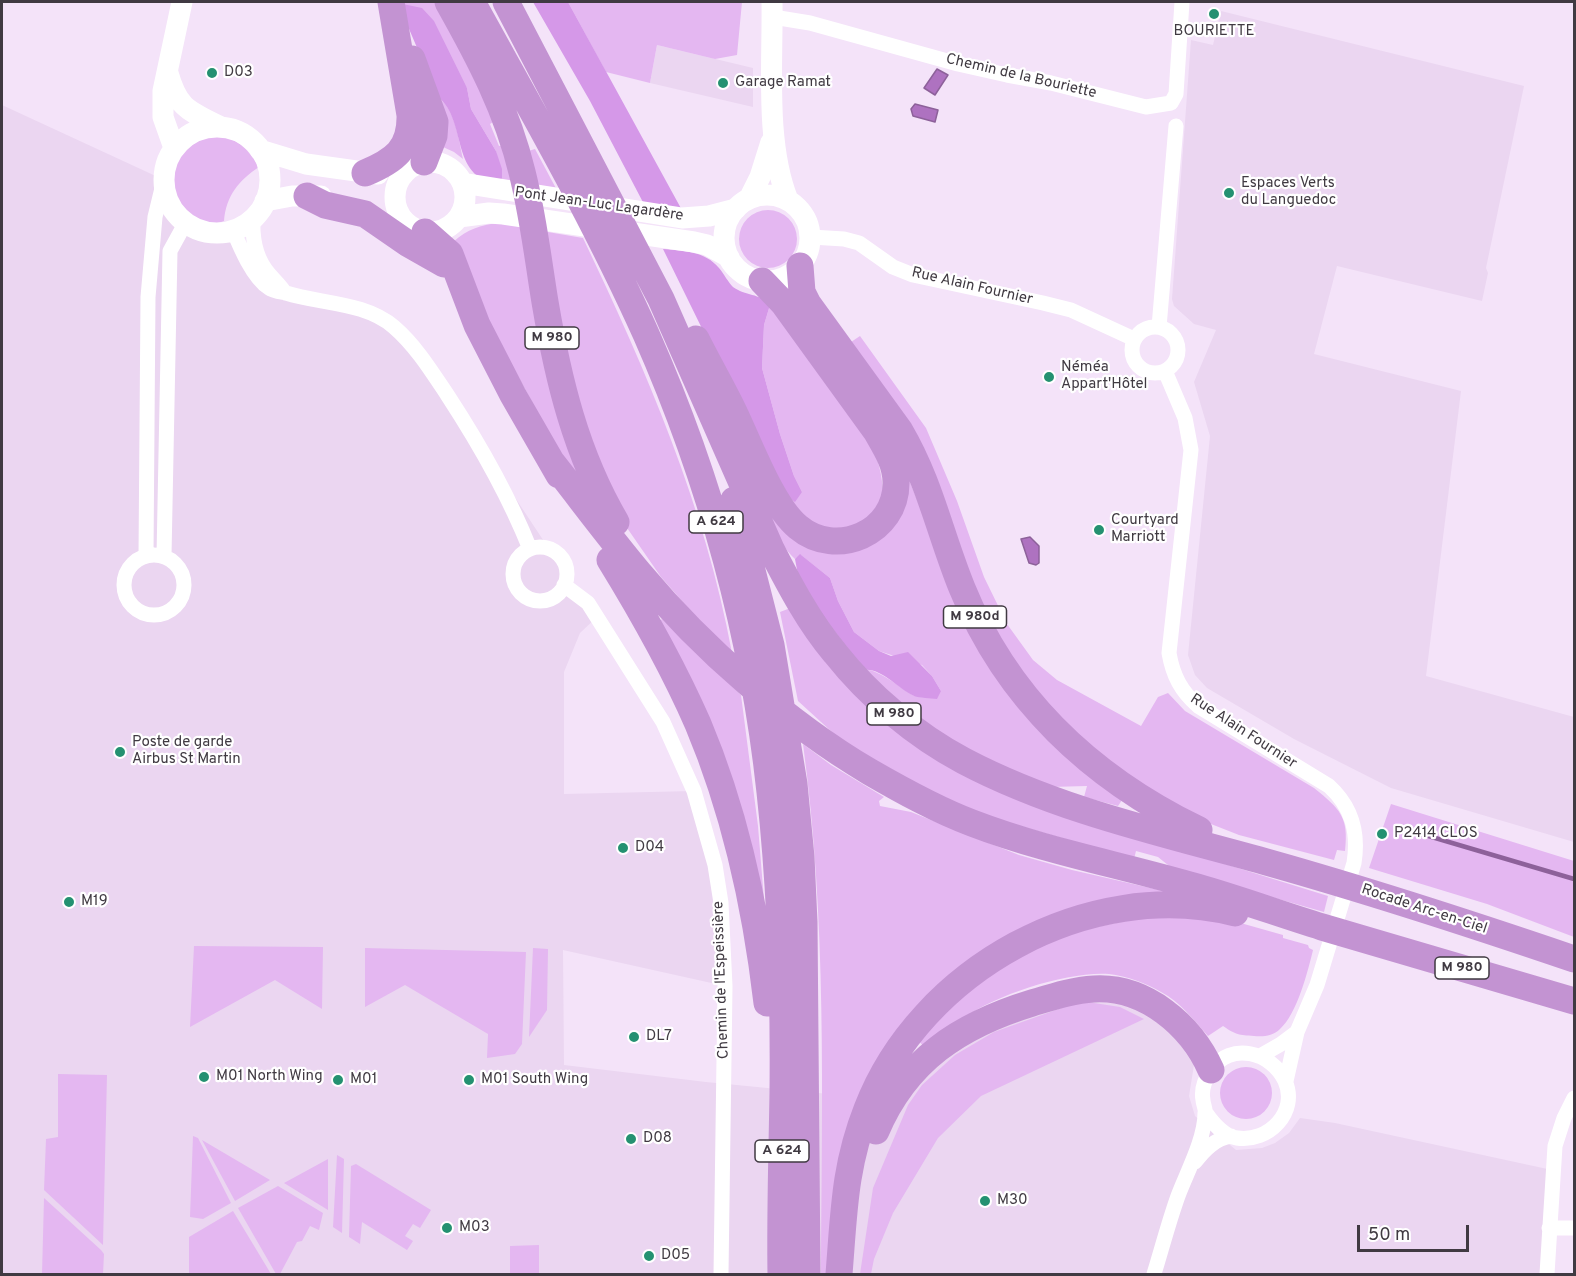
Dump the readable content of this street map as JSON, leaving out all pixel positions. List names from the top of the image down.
{
  "streets": {
    "highway": [
      "M 980",
      "A 624",
      "M 980d",
      "Rocade Arc-en-Ciel"
    ],
    "street": [
      "Chemin de la Bouriette",
      "Pont Jean-Luc Lagardère",
      "Rue Alain Fournier",
      "Chemin de l'Espeissière"
    ]
  },
  "crossings": [
    ["Pont Jean-Luc Lagardère", "Rue Alain Fournier"],
    ["Pont Jean-Luc Lagardère", "M 980d"],
    ["Rue Alain Fournier", "M 980d"],
    ["M 980", "A 624"],
    ["M 980", "M 980d"],
    ["M 980", "Rocade Arc-en-Ciel"],
    ["M 980d", "Rocade Arc-en-Ciel"]
  ],
  "places": [
    "BOURIETTE",
    "D03",
    "Garage Ramat",
    "Espaces Verts du Languedoc",
    "Néméa Appart'Hôtel",
    "Courtyard Marriott",
    "Poste de garde Airbus St Martin",
    "P2414 CLOS",
    "D04",
    "M19",
    "DL7",
    "M01 North Wing",
    "M01",
    "M01 South Wing",
    "D08",
    "M30",
    "M03",
    "D05"
  ],
  "scale_bar": "50 m"
}
